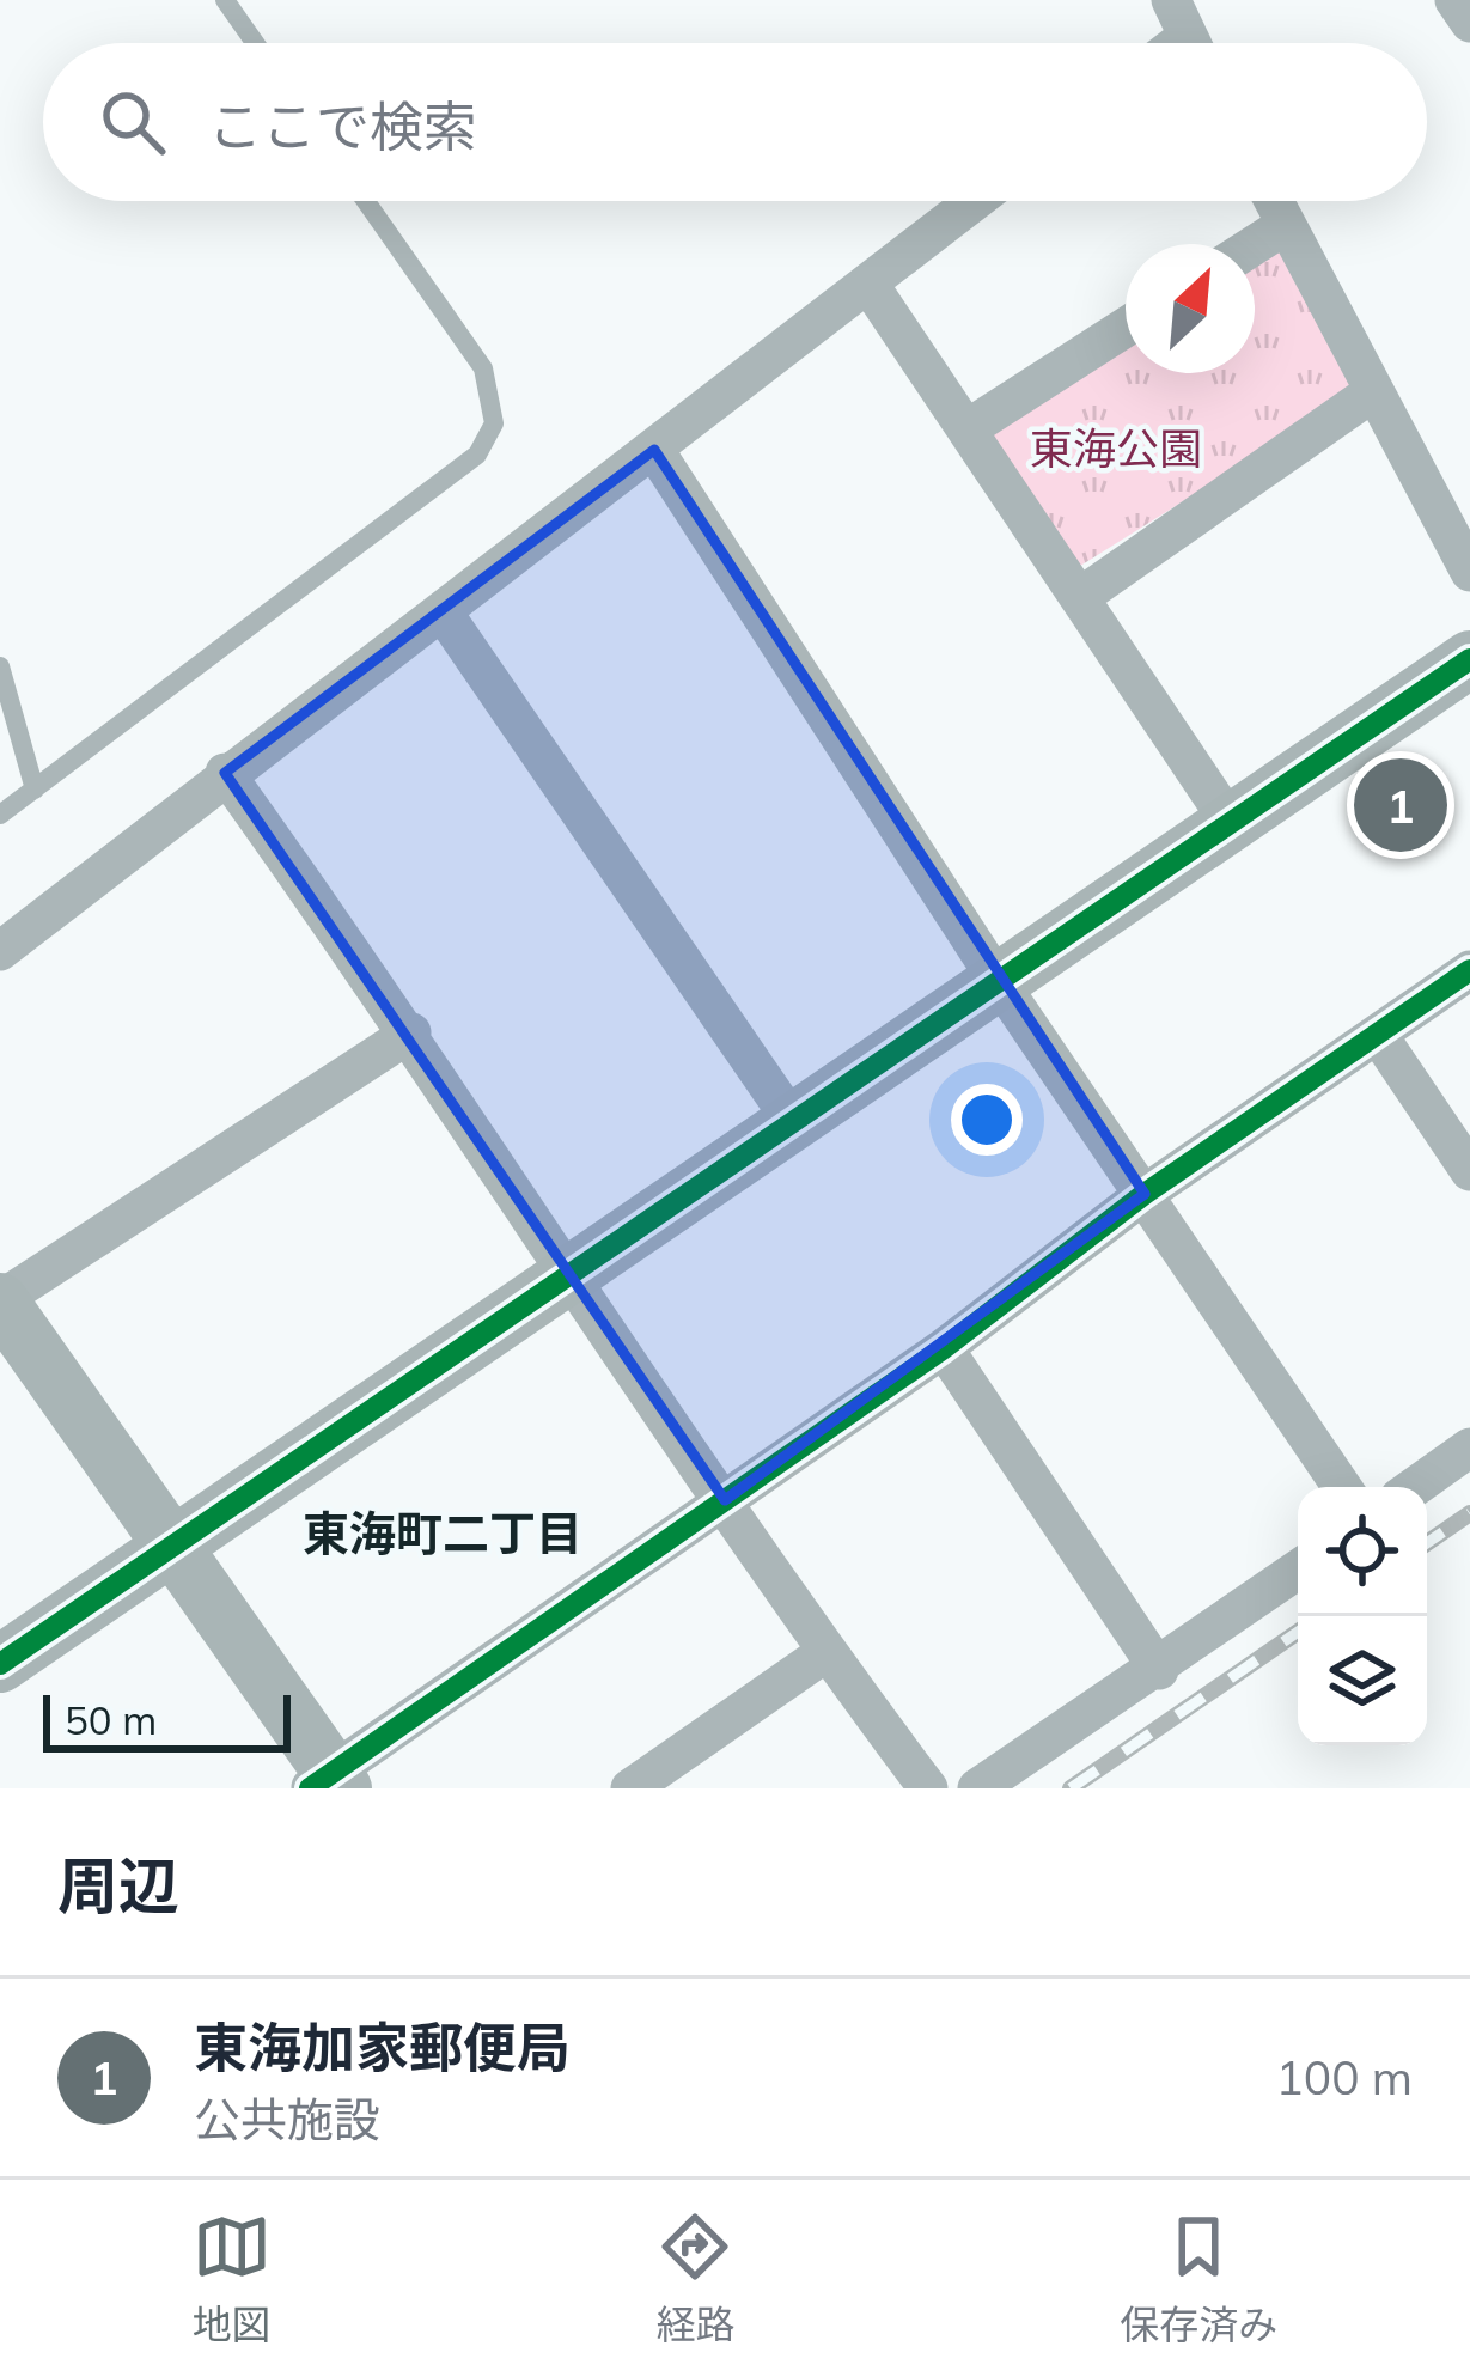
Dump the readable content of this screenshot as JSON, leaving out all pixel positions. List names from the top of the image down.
{
  "districts": ["東海町二丁目"],
  "parks": ["東海公園"],
  "scale_bar": "50 m",
  "north": "top right",
  "page": {
    "search": "ここで検索",
    "pins": "1",
    "scale": "50 m",
    "heading": "周辺",
    "list": [
      {
        "mark": "1",
        "name": "東海加家郵便局",
        "note": "公共施設",
        "value": "100 m"
      }
    ],
    "nav": ["地図", "経路", "保存済み"]
  }
}
